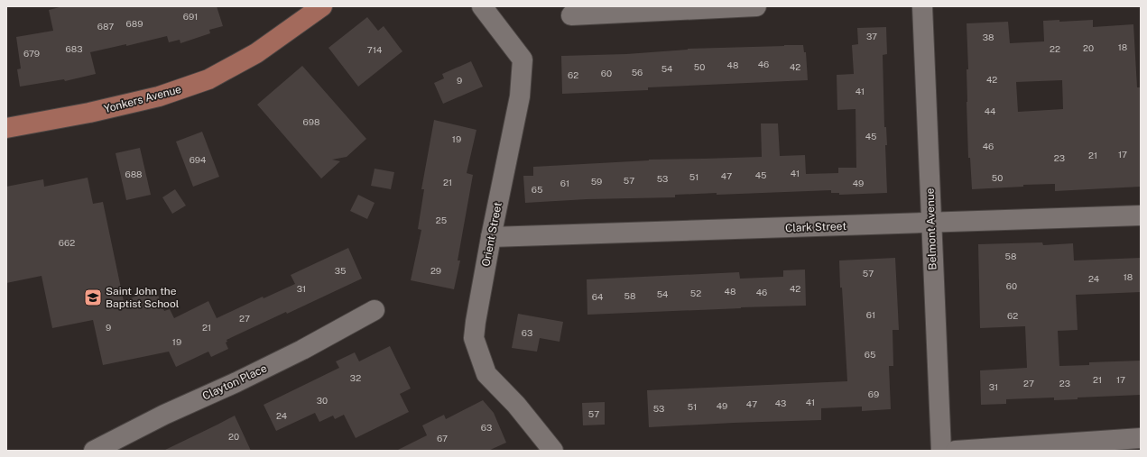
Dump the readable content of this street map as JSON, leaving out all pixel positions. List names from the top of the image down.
{
  "streets": {
    "main road": ["Yonkers Avenue"],
    "street": [
      "Clark Street",
      "Belmont Avenue",
      "Orient Street",
      "Clayton Place"
    ]
  },
  "crossings": [
    ["Clark Street", "Belmont Avenue"],
    ["Clark Street", "Orient Street"]
  ],
  "places": {
    "school or university": ["Saint John the Baptist School"]
  },
  "house_numbers": [
    "691",
    "689",
    "687",
    "37",
    "38",
    "18",
    "20",
    "683",
    "22",
    "714",
    "679",
    "46",
    "48",
    "50",
    "42",
    "54",
    "56",
    "60",
    "62",
    "42",
    "9",
    "41",
    "44",
    "698",
    "45",
    "19",
    "46",
    "17",
    "21",
    "23",
    "694",
    "41",
    "688",
    "45",
    "47",
    "51",
    "50",
    "53",
    "57",
    "59",
    "21",
    "61",
    "49",
    "65",
    "25",
    "662",
    "58",
    "35",
    "29",
    "57",
    "18",
    "24",
    "60",
    "31",
    "42",
    "48",
    "46",
    "52",
    "54",
    "58",
    "64",
    "61",
    "62",
    "27",
    "9",
    "21",
    "63",
    "19",
    "65",
    "32",
    "21",
    "17",
    "27",
    "23",
    "31",
    "69",
    "30",
    "41",
    "43",
    "47",
    "49",
    "51",
    "53",
    "57",
    "24",
    "63",
    "20",
    "67"
  ]
}
